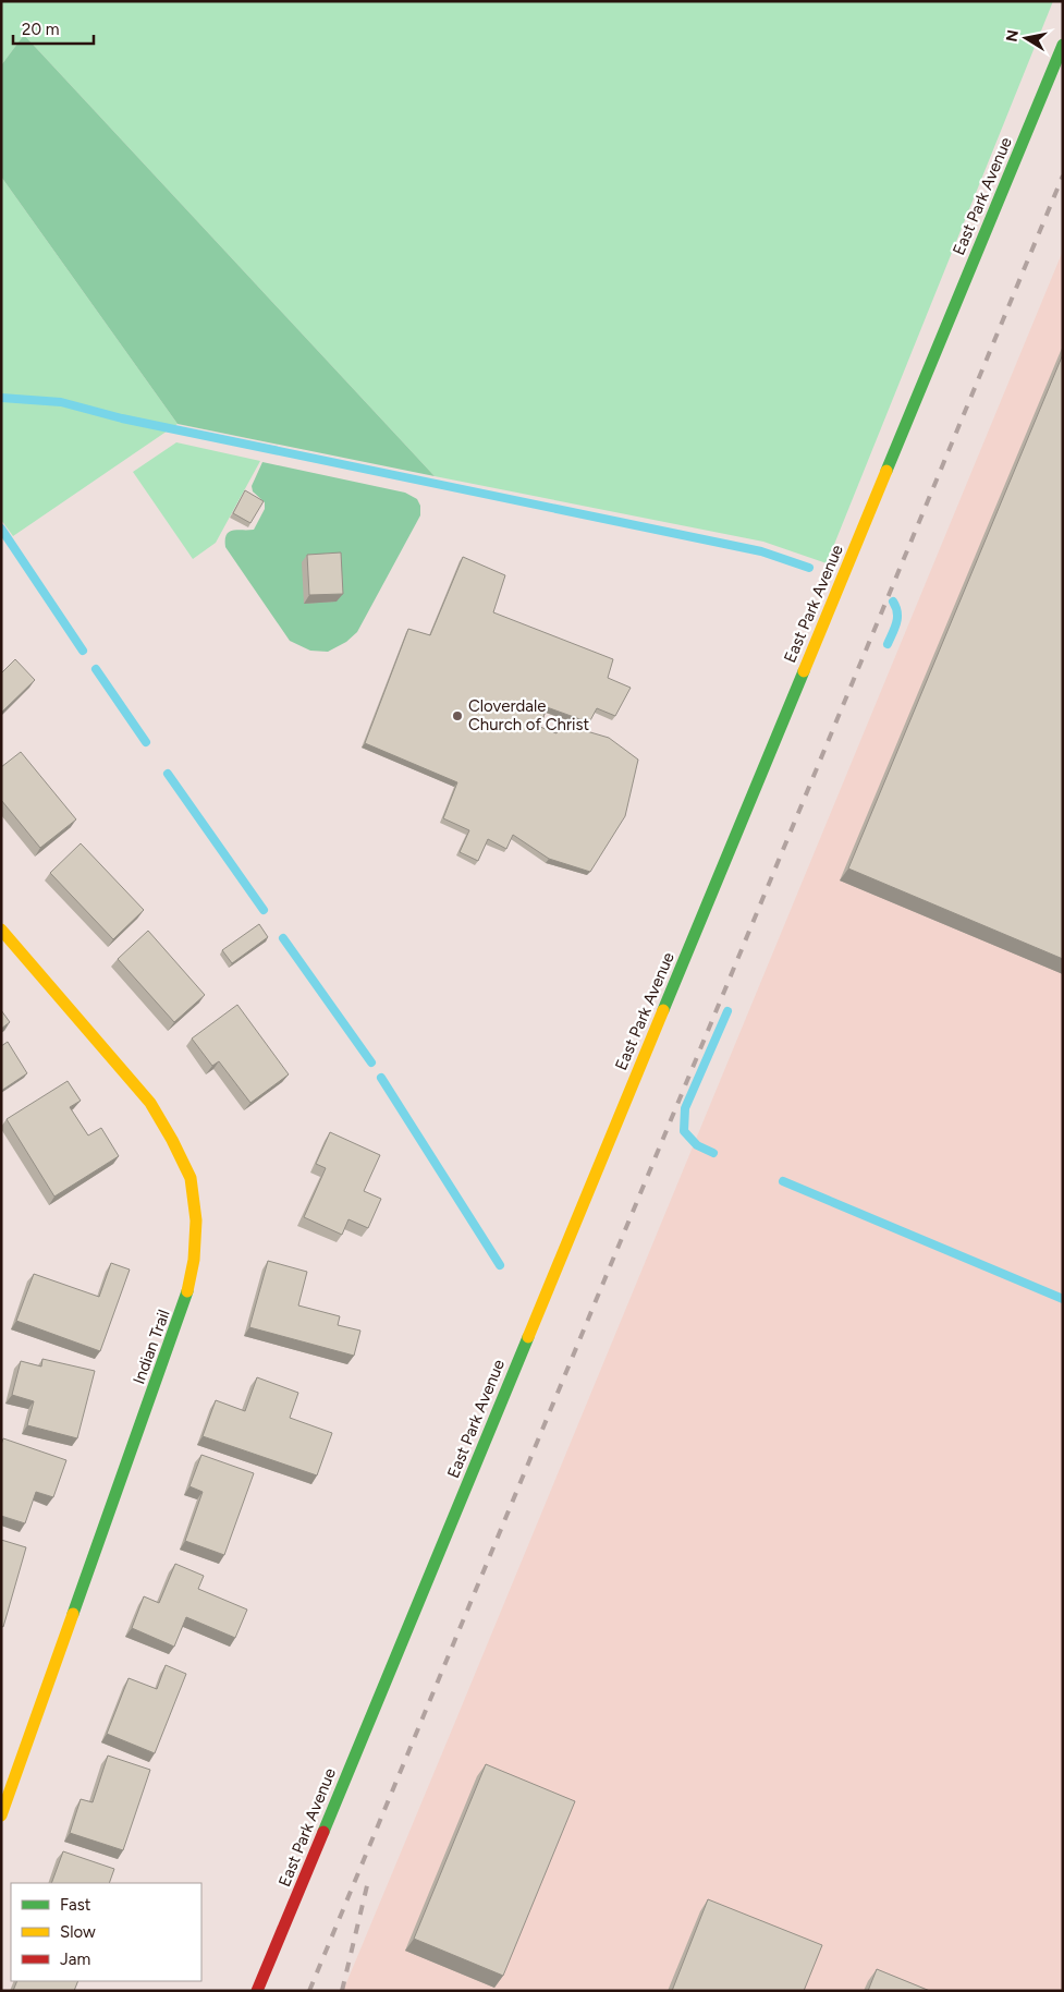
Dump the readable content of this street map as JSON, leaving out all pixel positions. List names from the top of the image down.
{
  "streets": {
    "street": ["East Park Avenue", "Indian Trail"]
  },
  "places": ["Cloverdale Church of Christ"],
  "legend": ["Fast", "Slow", "Jam"],
  "scale_bar": "20 m",
  "north": "left"
}
